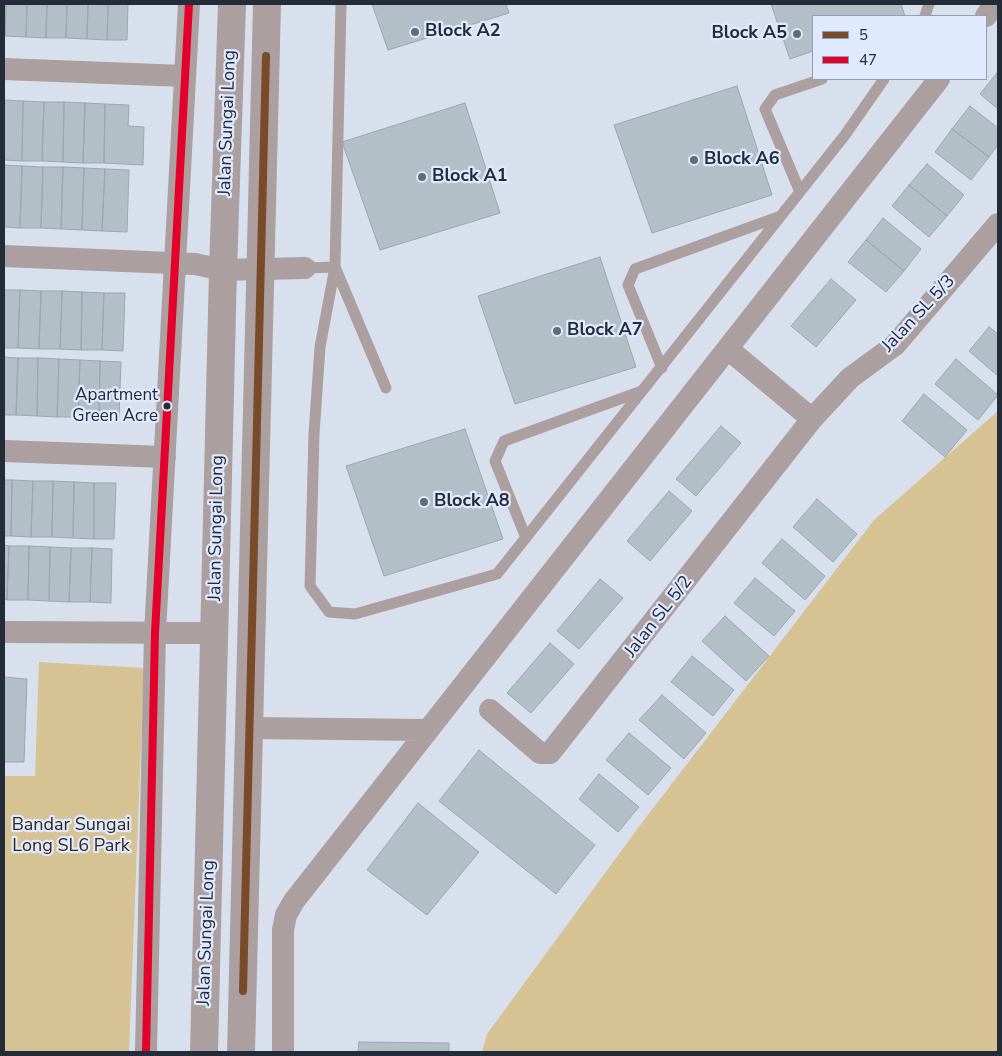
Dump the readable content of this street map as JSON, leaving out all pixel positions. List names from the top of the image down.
{
  "streets": {
    "street": ["Jalan Sungai Long", "Jalan SL 5/3", "Jalan SL 5/2"]
  },
  "crossings": [
    ["Jalan SL 5/3", "Jalan SL 5/2"]
  ],
  "parks": ["Bandar Sungai Long SL6 Park"],
  "places": [
    "Block A2",
    "Block A5",
    "Block A6",
    "Block A1",
    "Block A7",
    "Apartment Green Acre",
    "Block A8"
  ],
  "lines": ["transit line 47", "transit line 5"],
  "legend": ["5", "47"]
}
